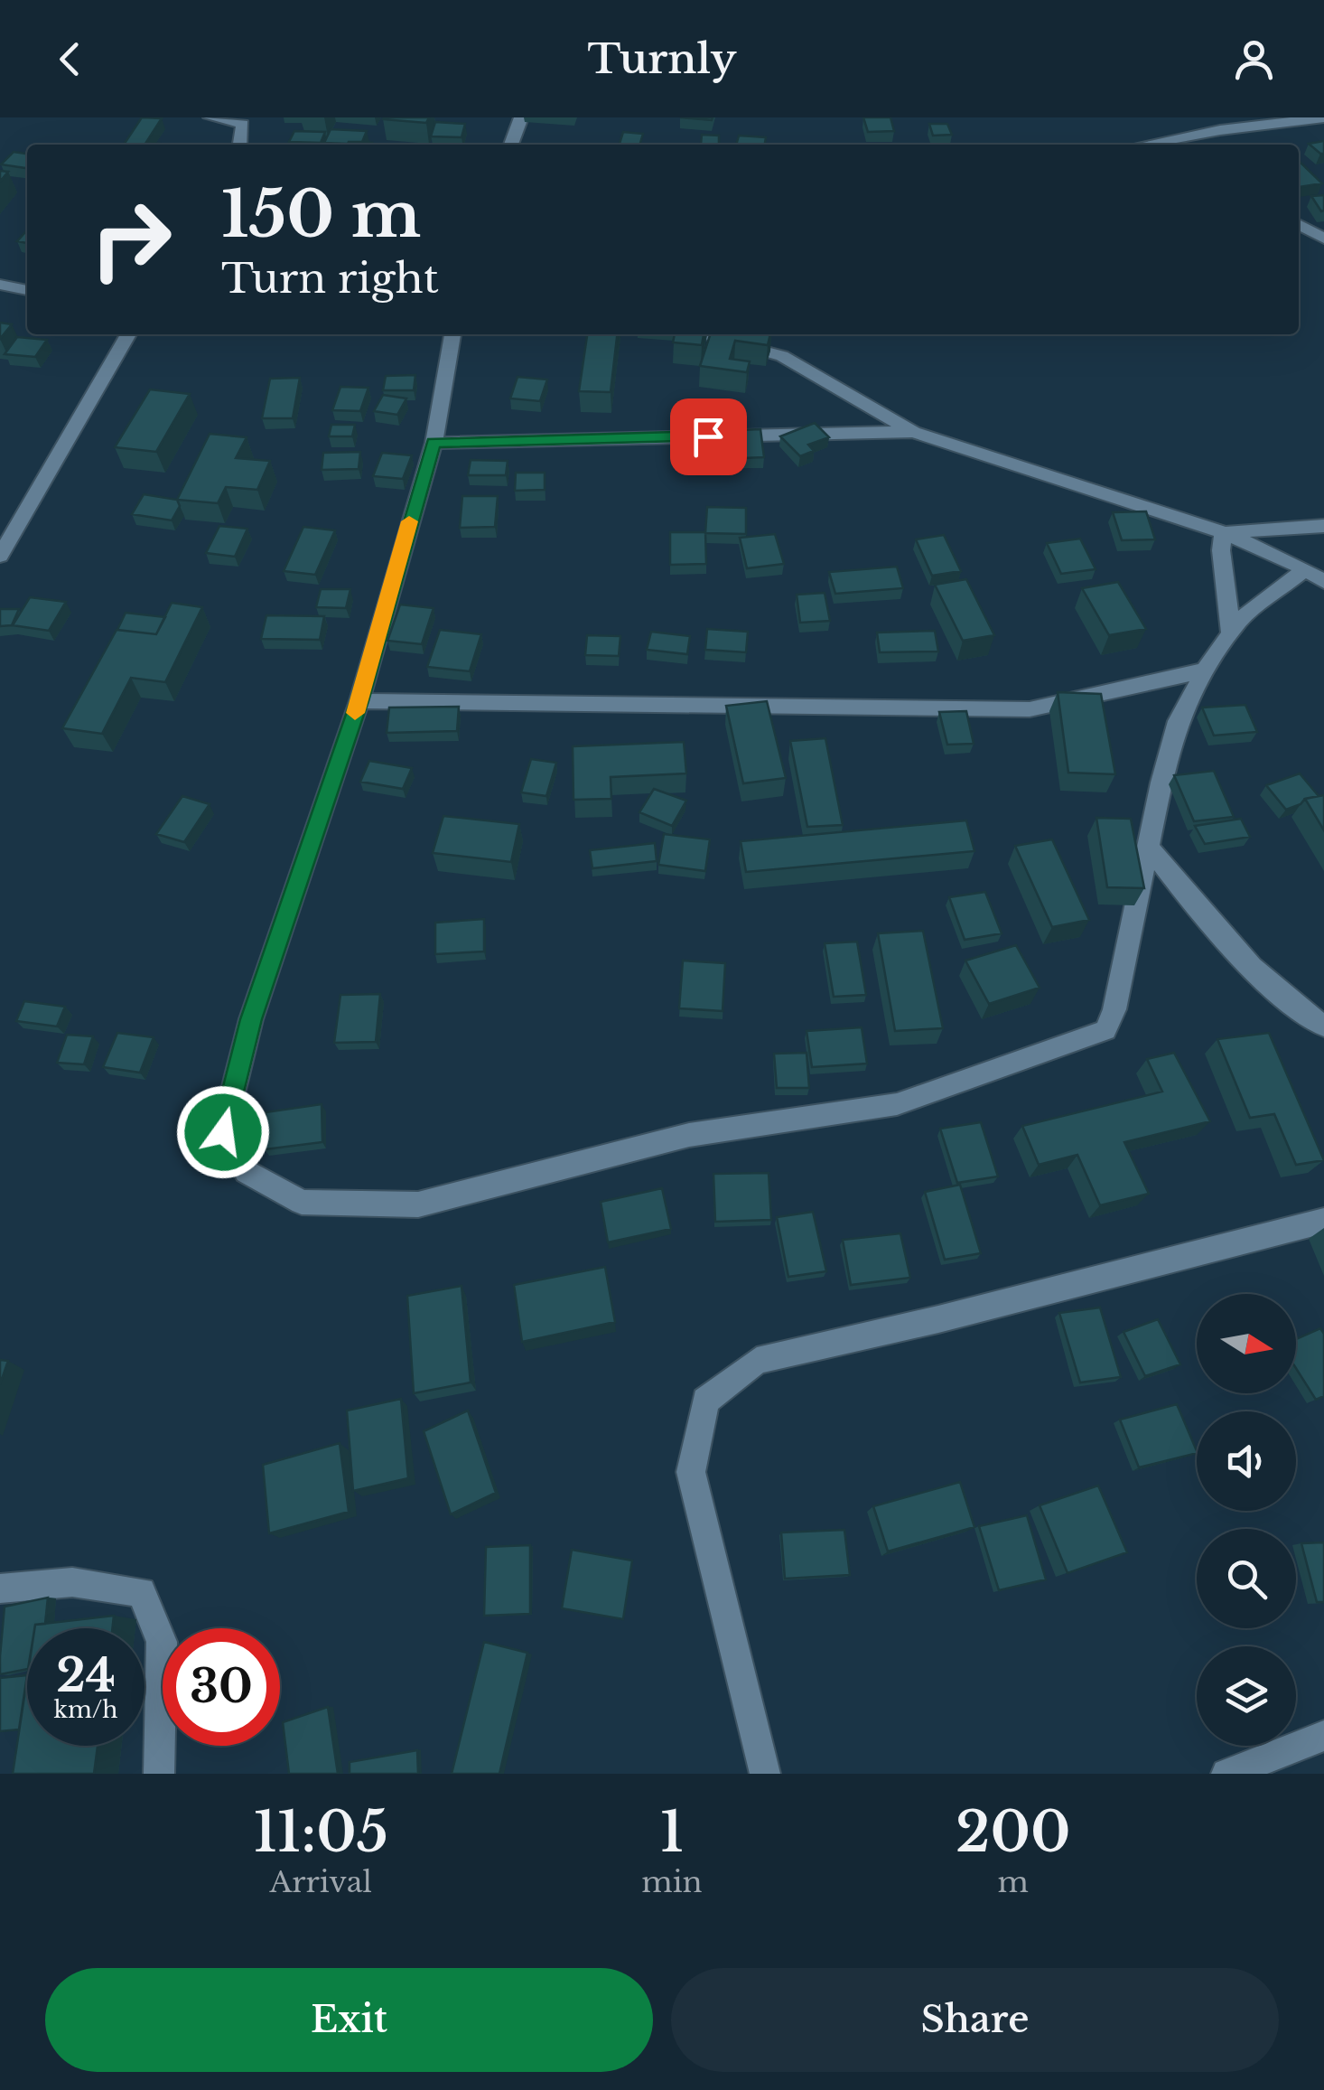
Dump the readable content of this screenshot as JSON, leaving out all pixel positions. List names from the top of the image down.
{
  "north": "right",
  "page": {
    "header": "Turnly",
    "turn": ["150 m", "Turn right"],
    "speed": "24 km/h",
    "limit": "30",
    "eta": [
      "11:05",
      "Arrival",
      "1",
      "min",
      "200",
      "m"
    ],
    "buttons": ["Exit", "Share"]
  }
}
